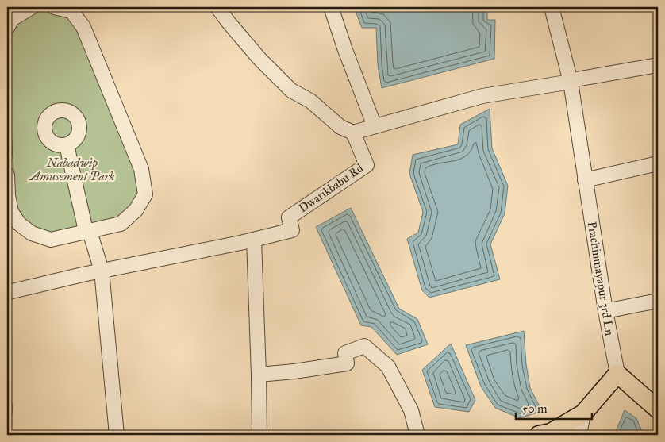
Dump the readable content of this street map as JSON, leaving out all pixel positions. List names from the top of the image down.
{
  "streets": {
    "street": ["Dwarikbabu Rd", "Prachinmayapur 3rd Ln"]
  },
  "parks": ["Nabadwip Amusement Park"],
  "scale_bar": "50 m"
}
